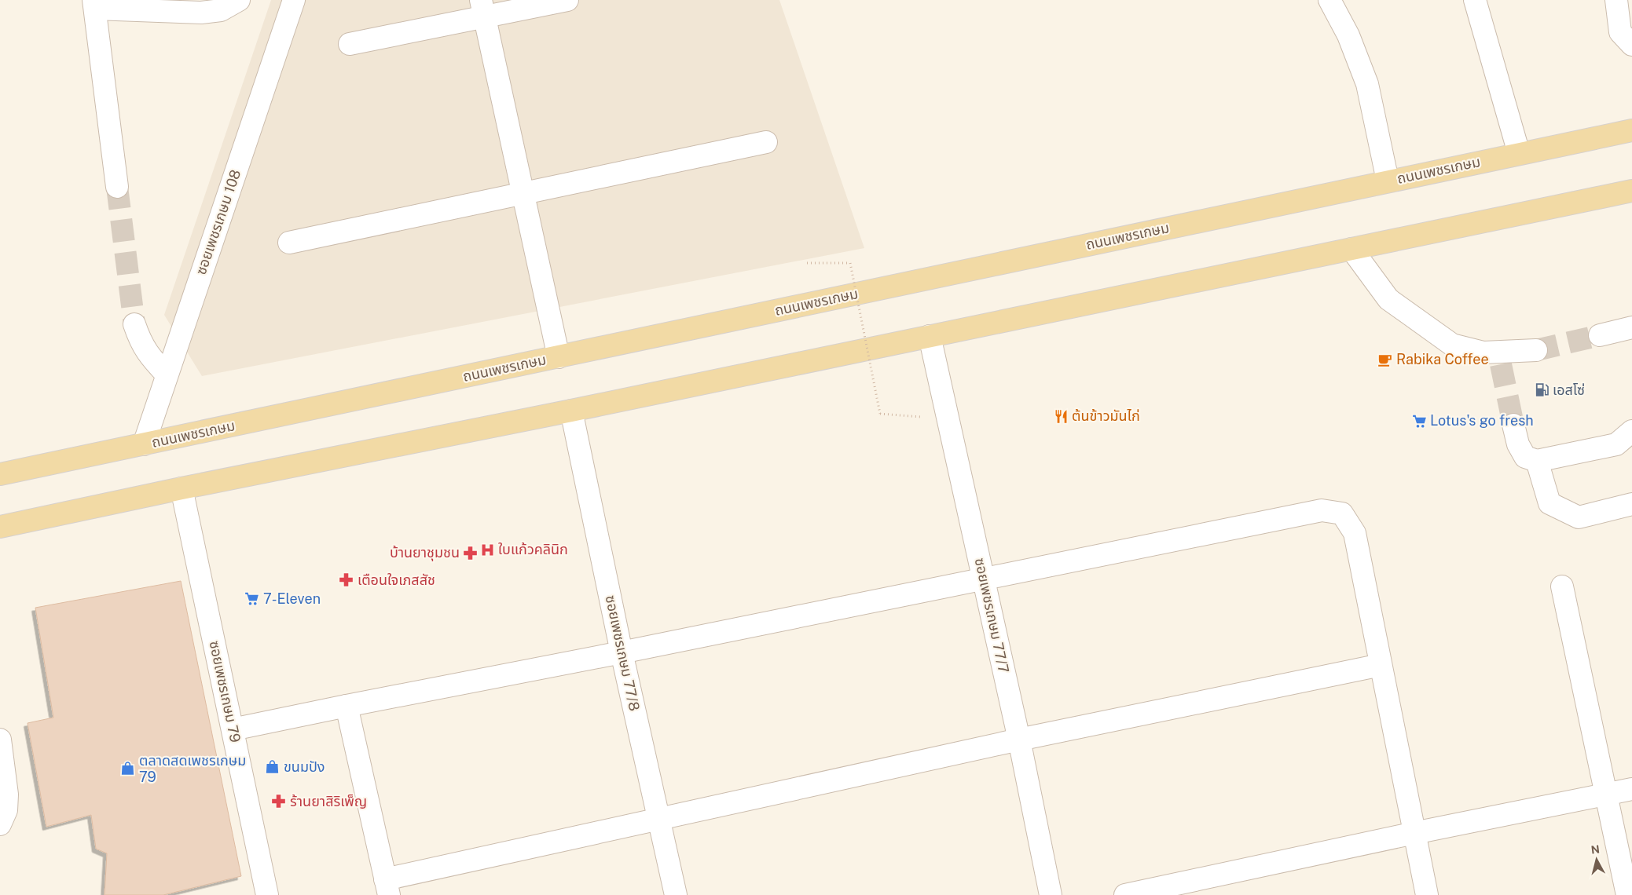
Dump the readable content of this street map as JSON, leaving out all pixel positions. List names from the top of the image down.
{
  "streets": {
    "main road": ["ถนนเพชรเกษม"],
    "street": [
      "ซอยเพชรเกษม 108",
      "ซอยเพชรเกษม 77/7",
      "ซอยเพชรเกษม 77/8",
      "ซอยเพชรเกษม 79"
    ]
  },
  "crossings": [
    ["ถนนเพชรเกษม", "ซอยเพชรเกษม 108"]
  ],
  "places": {
    "cafe": ["Rabika Coffee"],
    "fuel station": ["เอสโซ่"],
    "restaurant": ["ต้นข้าวมันไก่"],
    "supermarket": ["Lotus's go fresh", "7-Eleven"],
    "hospital": ["ใบแก้วคลินิก"],
    "pharmacy": ["บ้านยาชุมชน", "เตือนใจเภสสัช", "ร้านยาสิริเพ็ญ"],
    "shop": ["ขนมปัง", "ตลาดสดเพชรเกษม 79"]
  },
  "north": "top"
}
